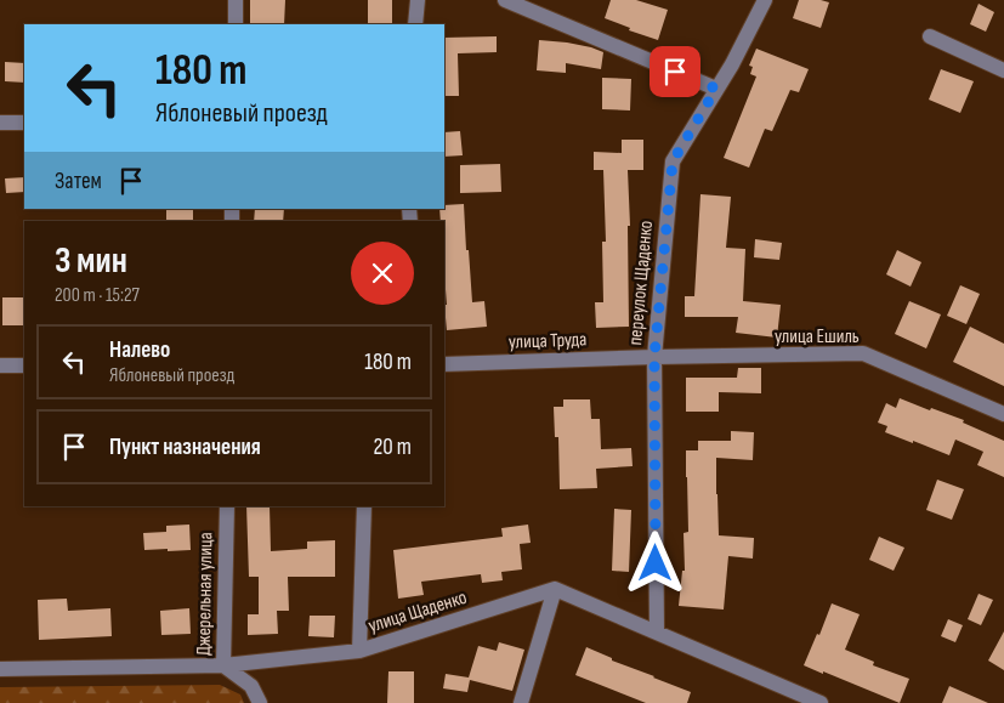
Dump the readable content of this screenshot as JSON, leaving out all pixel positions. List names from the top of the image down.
{
  "streets": {
    "street": [
      "переулок Щаденко",
      "улица Ешиль",
      "улица Труда",
      "Джерельная улица",
      "улица Щаденко"
    ]
  },
  "crossings": [
    ["переулок Щаденко", "улица Ешиль"],
    ["переулок Щаденко", "улица Труда"],
    ["улица Ешиль", "улица Труда"],
    ["Джерельная улица", "улица Щаденко"]
  ],
  "page": {
    "turn": ["180 m", "Яблоневый проезд"],
    "then": "Затем",
    "heading": ["3 мин", "200 m · 15:27"],
    "list": [
      {
        "name": "Налево",
        "note": "Яблоневый проезд",
        "value": "180 m"
      },
      {
        "name": "Пункт назначения",
        "value": "20 m"
      }
    ]
  }
}
